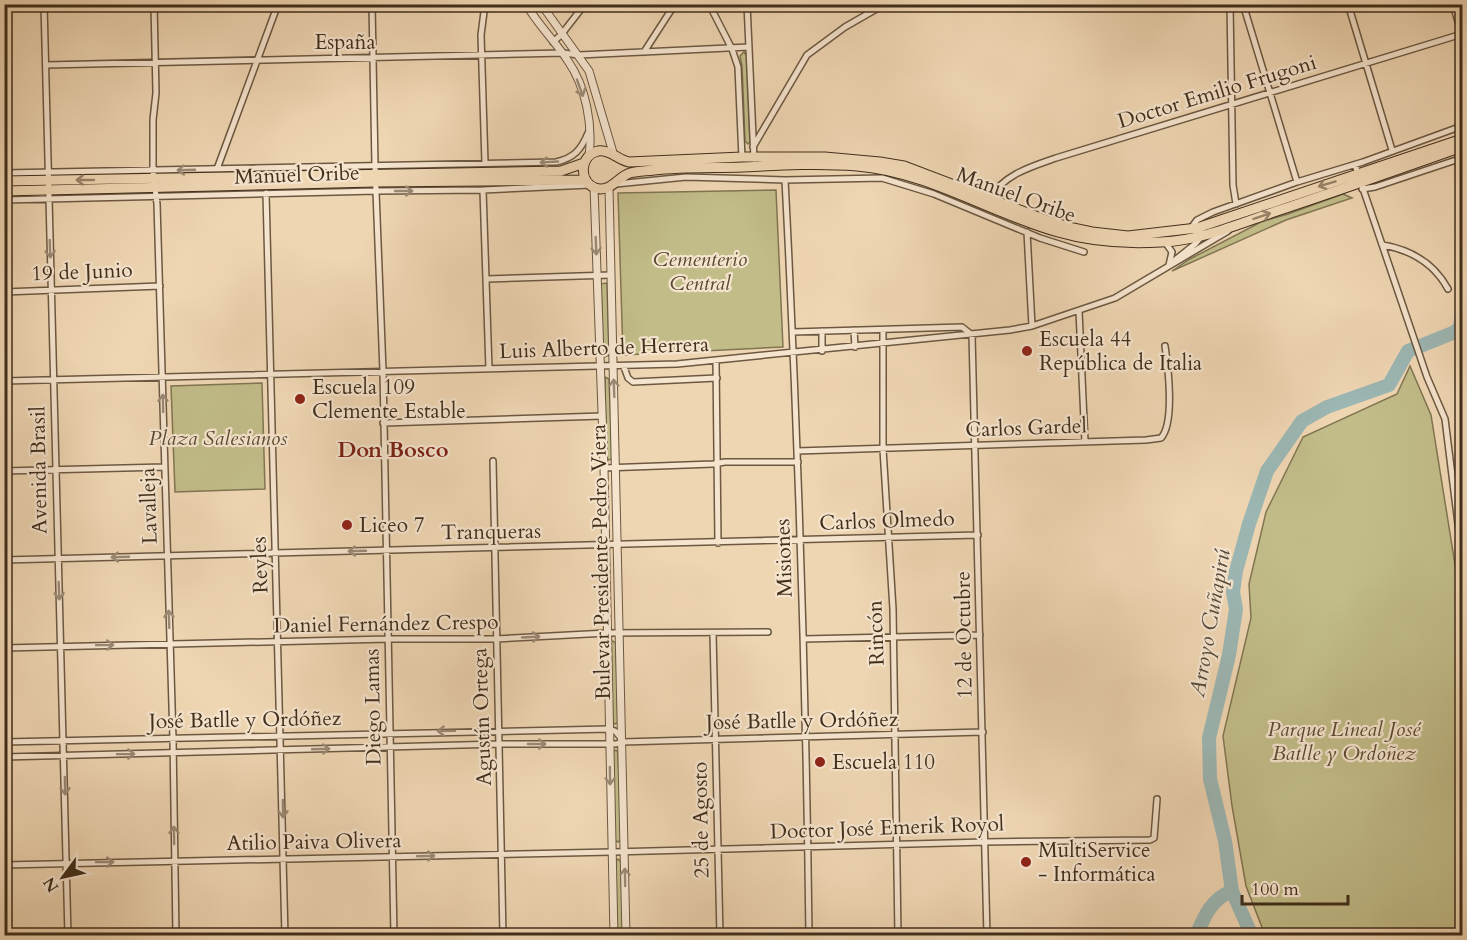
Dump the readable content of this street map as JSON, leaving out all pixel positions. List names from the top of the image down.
{
  "streets": {
    "highway": ["Manuel Oribe"],
    "street": [
      "España",
      "Doctor Emilio Frugoni",
      "19 de Junio",
      "Luis Alberto de Herrera",
      "Carlos Gardel",
      "Avenida Brasil",
      "Lavalleja",
      "Carlos Olmedo",
      "Tranqueras",
      "Misiones",
      "Bulevar Presidente Pedro Viera",
      "Reyles",
      "Daniel Fernández Crespo",
      "Rincón",
      "12 de Octubre",
      "Diego Lamas",
      "Agustín Ortega",
      "José Batlle y Ordóñez",
      "25 de Agosto",
      "Doctor José Emerik Royol",
      "Atilio Paiva Olivera"
    ]
  },
  "crossings": [
    ["España", "Avenida Brasil"],
    ["España", "Lavalleja"],
    ["España", "Diego Lamas"],
    ["Doctor Emilio Frugoni", "Manuel Oribe"],
    ["Manuel Oribe", "Luis Alberto de Herrera"],
    ["Manuel Oribe", "Avenida Brasil"],
    ["Manuel Oribe", "Lavalleja"],
    ["Manuel Oribe", "Misiones"],
    ["Manuel Oribe", "Bulevar Presidente Pedro Viera"],
    ["Manuel Oribe", "Reyles"],
    ["Manuel Oribe", "Diego Lamas"],
    ["19 de Junio", "Avenida Brasil"],
    ["19 de Junio", "Lavalleja"],
    ["Luis Alberto de Herrera", "Avenida Brasil"],
    ["Luis Alberto de Herrera", "Lavalleja"],
    ["Luis Alberto de Herrera", "Misiones"],
    ["Luis Alberto de Herrera", "Bulevar Presidente Pedro Viera"],
    ["Luis Alberto de Herrera", "Reyles"],
    ["Luis Alberto de Herrera", "Rincón"],
    ["Luis Alberto de Herrera", "12 de Octubre"],
    ["Luis Alberto de Herrera", "Diego Lamas"],
    ["Carlos Gardel", "Misiones"],
    ["Carlos Gardel", "Rincón"],
    ["Carlos Gardel", "12 de Octubre"],
    ["Avenida Brasil", "Tranqueras"],
    ["Avenida Brasil", "Daniel Fernández Crespo"],
    ["Avenida Brasil", "José Batlle y Ordóñez"],
    ["Avenida Brasil", "Atilio Paiva Olivera"],
    ["Lavalleja", "Tranqueras"],
    ["Lavalleja", "Daniel Fernández Crespo"],
    ["Lavalleja", "José Batlle y Ordóñez"],
    ["Lavalleja", "Atilio Paiva Olivera"],
    ["Carlos Olmedo", "Tranqueras"],
    ["Carlos Olmedo", "Misiones"],
    ["Carlos Olmedo", "Bulevar Presidente Pedro Viera"],
    ["Carlos Olmedo", "Rincón"],
    ["Carlos Olmedo", "12 de Octubre"],
    ["Tranqueras", "Bulevar Presidente Pedro Viera"],
    ["Tranqueras", "Reyles"],
    ["Tranqueras", "Diego Lamas"],
    ["Tranqueras", "Agustín Ortega"],
    ["Misiones", "José Batlle y Ordóñez"],
    ["Misiones", "Doctor José Emerik Royol"],
    ["Bulevar Presidente Pedro Viera", "Daniel Fernández Crespo"],
    ["Bulevar Presidente Pedro Viera", "José Batlle y Ordóñez"],
    ["Bulevar Presidente Pedro Viera", "Doctor José Emerik Royol"],
    ["Bulevar Presidente Pedro Viera", "Atilio Paiva Olivera"],
    ["Reyles", "Daniel Fernández Crespo"],
    ["Reyles", "José Batlle y Ordóñez"],
    ["Reyles", "Atilio Paiva Olivera"],
    ["Daniel Fernández Crespo", "Diego Lamas"],
    ["Daniel Fernández Crespo", "Agustín Ortega"],
    ["Daniel Fernández Crespo", "25 de Agosto"],
    ["Rincón", "José Batlle y Ordóñez"],
    ["Rincón", "Doctor José Emerik Royol"],
    ["12 de Octubre", "José Batlle y Ordóñez"],
    ["12 de Octubre", "Doctor José Emerik Royol"],
    ["Diego Lamas", "José Batlle y Ordóñez"],
    ["Diego Lamas", "Atilio Paiva Olivera"],
    ["Agustín Ortega", "José Batlle y Ordóñez"],
    ["Agustín Ortega", "Atilio Paiva Olivera"],
    ["José Batlle y Ordóñez", "25 de Agosto"],
    ["25 de Agosto", "Doctor José Emerik Royol"],
    ["Doctor José Emerik Royol", "Atilio Paiva Olivera"]
  ],
  "one_way": ["Tranqueras", "Atilio Paiva Olivera"],
  "districts": ["Don Bosco"],
  "water": ["Arroyo Cuñapirú"],
  "parks": ["Cementerio Central", "Plaza Salesianos", "Parque Lineal José Batlle y Ordoñez"],
  "places": [
    "Escuela 44 República de Italia",
    "Escuela 109 Clemente Estable",
    "Liceo 7",
    "Escuela 110",
    "MultiService - Informática"
  ],
  "scale_bar": "100 m",
  "north": "bottom left"
}
